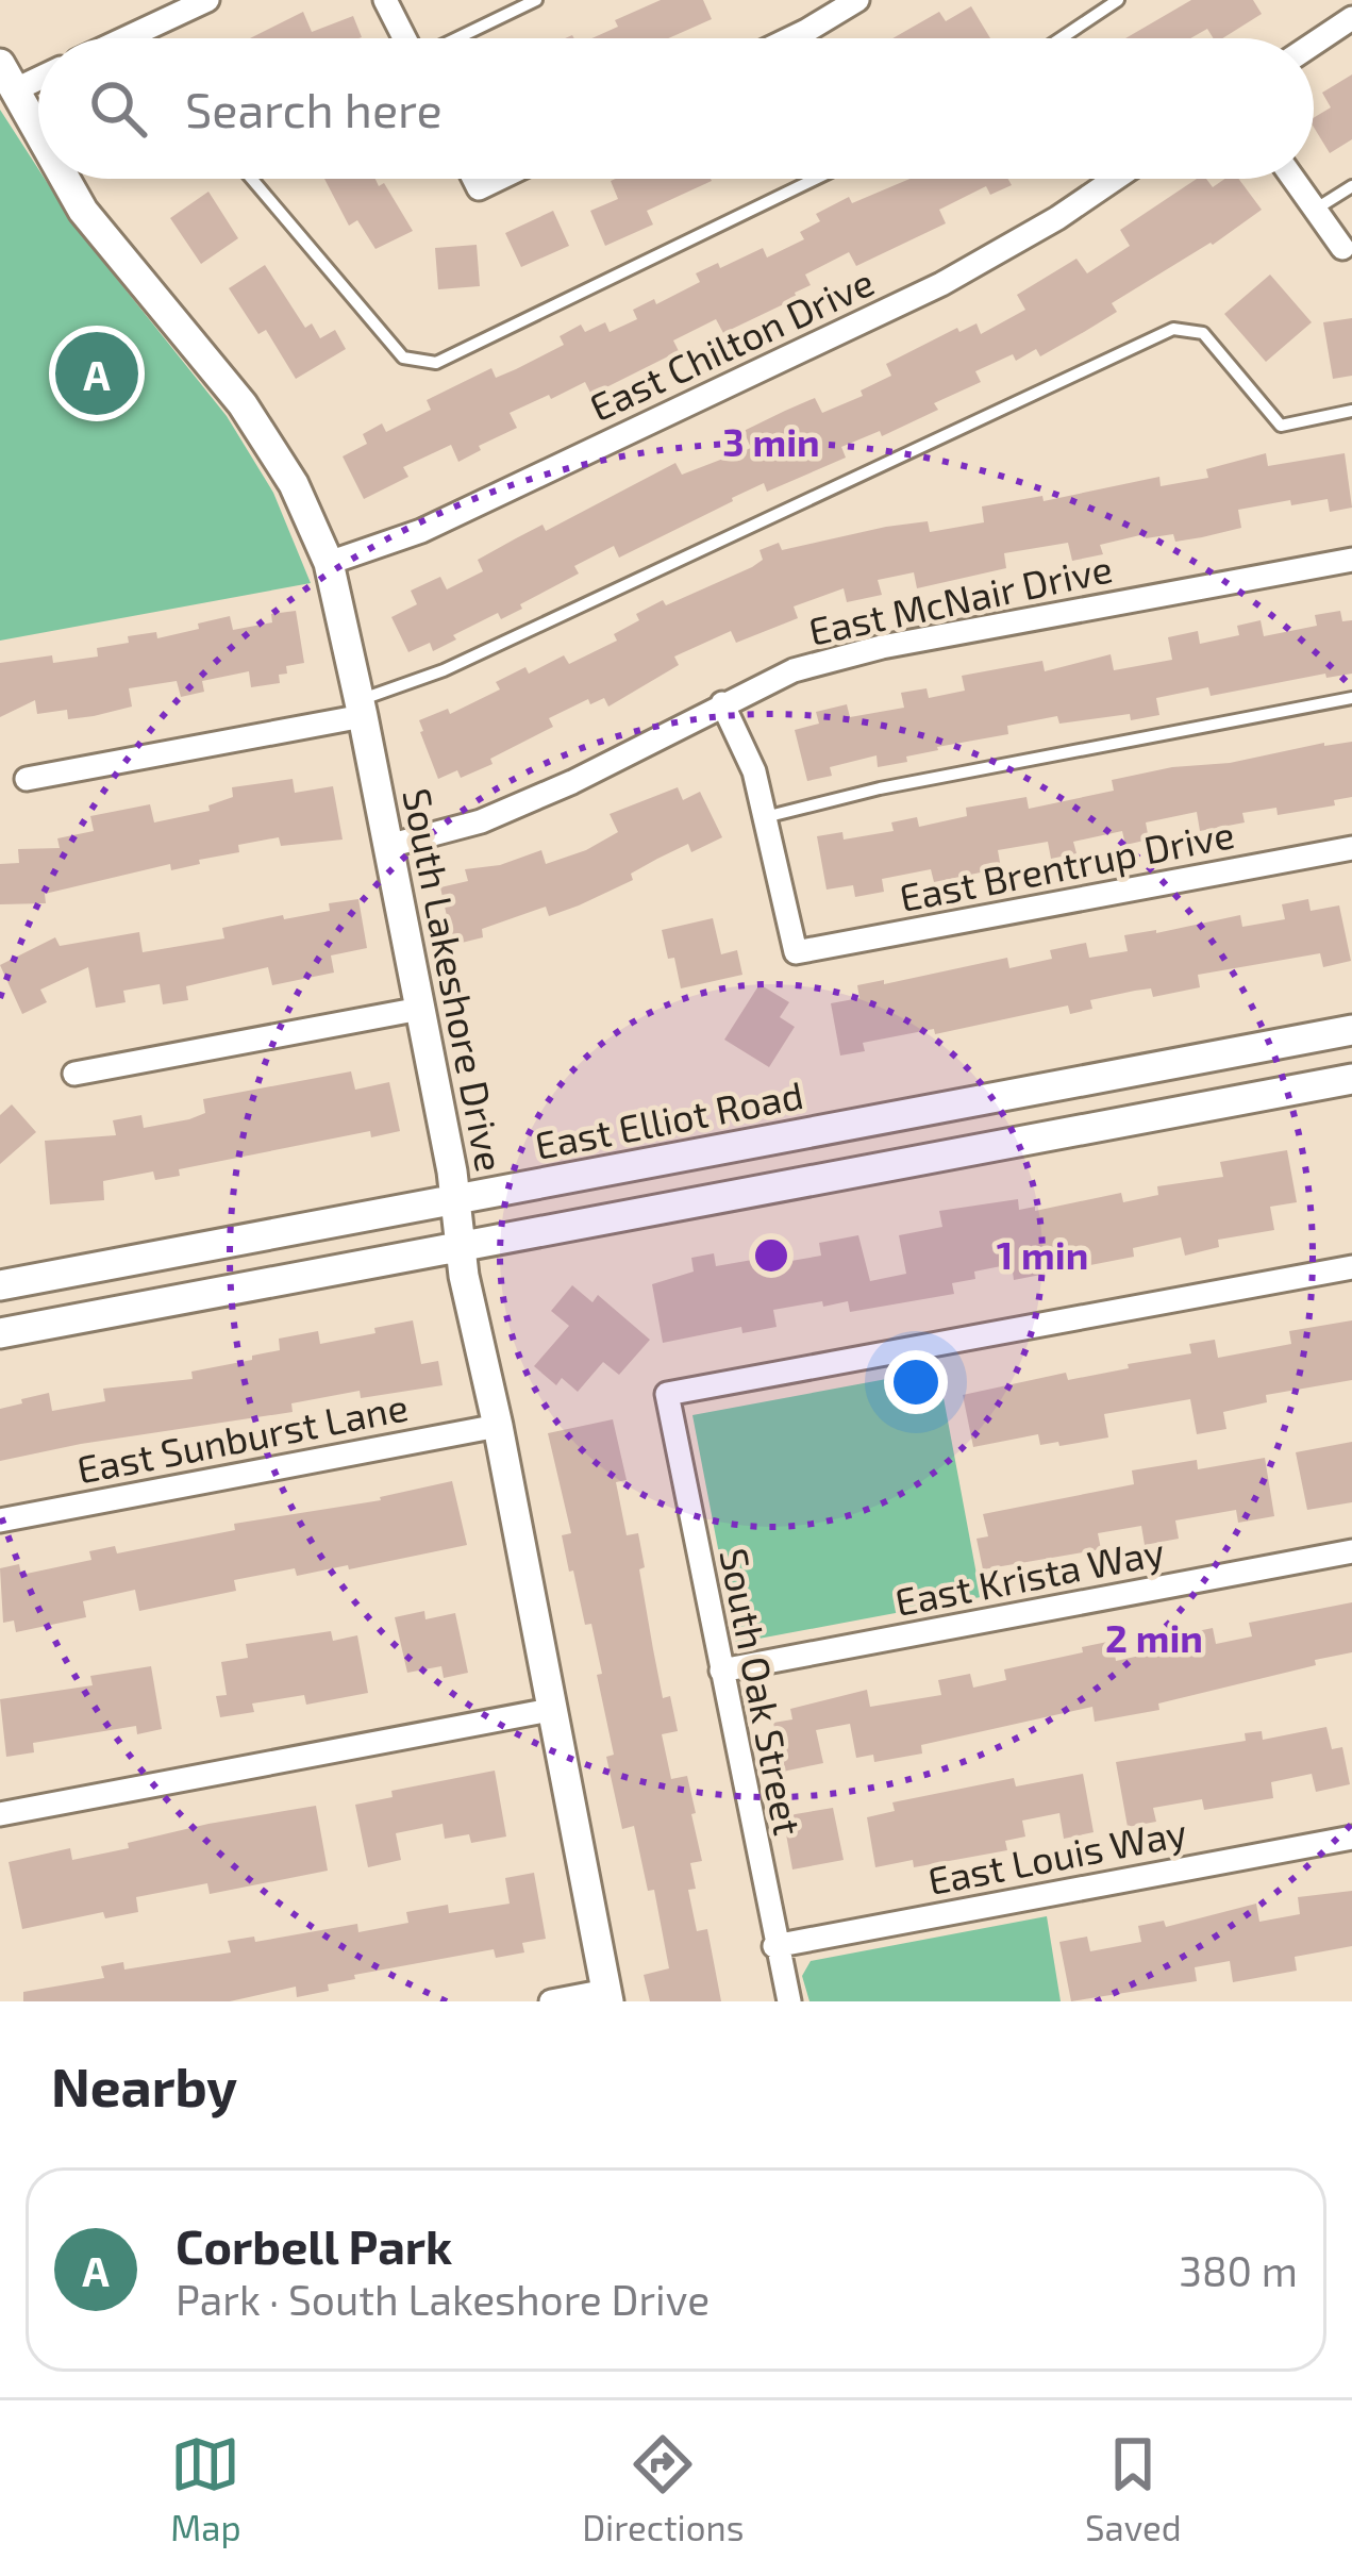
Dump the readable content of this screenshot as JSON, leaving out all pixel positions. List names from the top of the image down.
{
  "streets": {
    "main road": ["South Lakeshore Drive", "East Elliot Road"],
    "street": [
      "East Chilton Drive",
      "East McNair Drive",
      "East Brentrup Drive",
      "East Sunburst Lane",
      "East Krista Way",
      "South Oak Street",
      "East Louis Way"
    ]
  },
  "crossings": [
    ["East Chilton Drive", "South Lakeshore Drive"],
    ["East McNair Drive", "South Lakeshore Drive"],
    ["South Lakeshore Drive", "East Elliot Road"],
    ["South Lakeshore Drive", "East Sunburst Lane"],
    ["East Krista Way", "South Oak Street"],
    ["South Oak Street", "East Louis Way"]
  ],
  "page": {
    "search": "Search here",
    "pins": "A",
    "heading": "Nearby",
    "list": [
      {
        "mark": "A",
        "name": "Corbell Park",
        "note": "Park · South Lakeshore Drive",
        "value": "380 m"
      }
    ],
    "nav": ["Map", "Directions", "Saved"]
  },
  "rings": ["3 min", "1 min", "2 min"]
}
